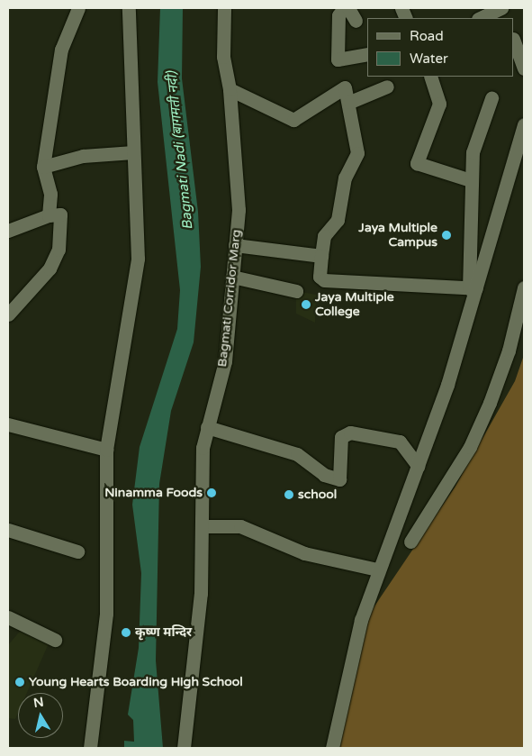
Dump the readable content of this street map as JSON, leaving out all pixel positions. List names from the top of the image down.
{
  "streets": {
    "street": ["Bagmati Corridor Marg"]
  },
  "water": ["Bagmati Nadi (बागमती नदी)"],
  "places": [
    "Jaya Multiple Campus",
    "Jaya Multiple College",
    "Ninamma Foods",
    "school",
    "कृष्ण मन्दिर",
    "Young Hearts Boarding High School"
  ],
  "legend": ["Road", "Water"],
  "north": "top"
}
